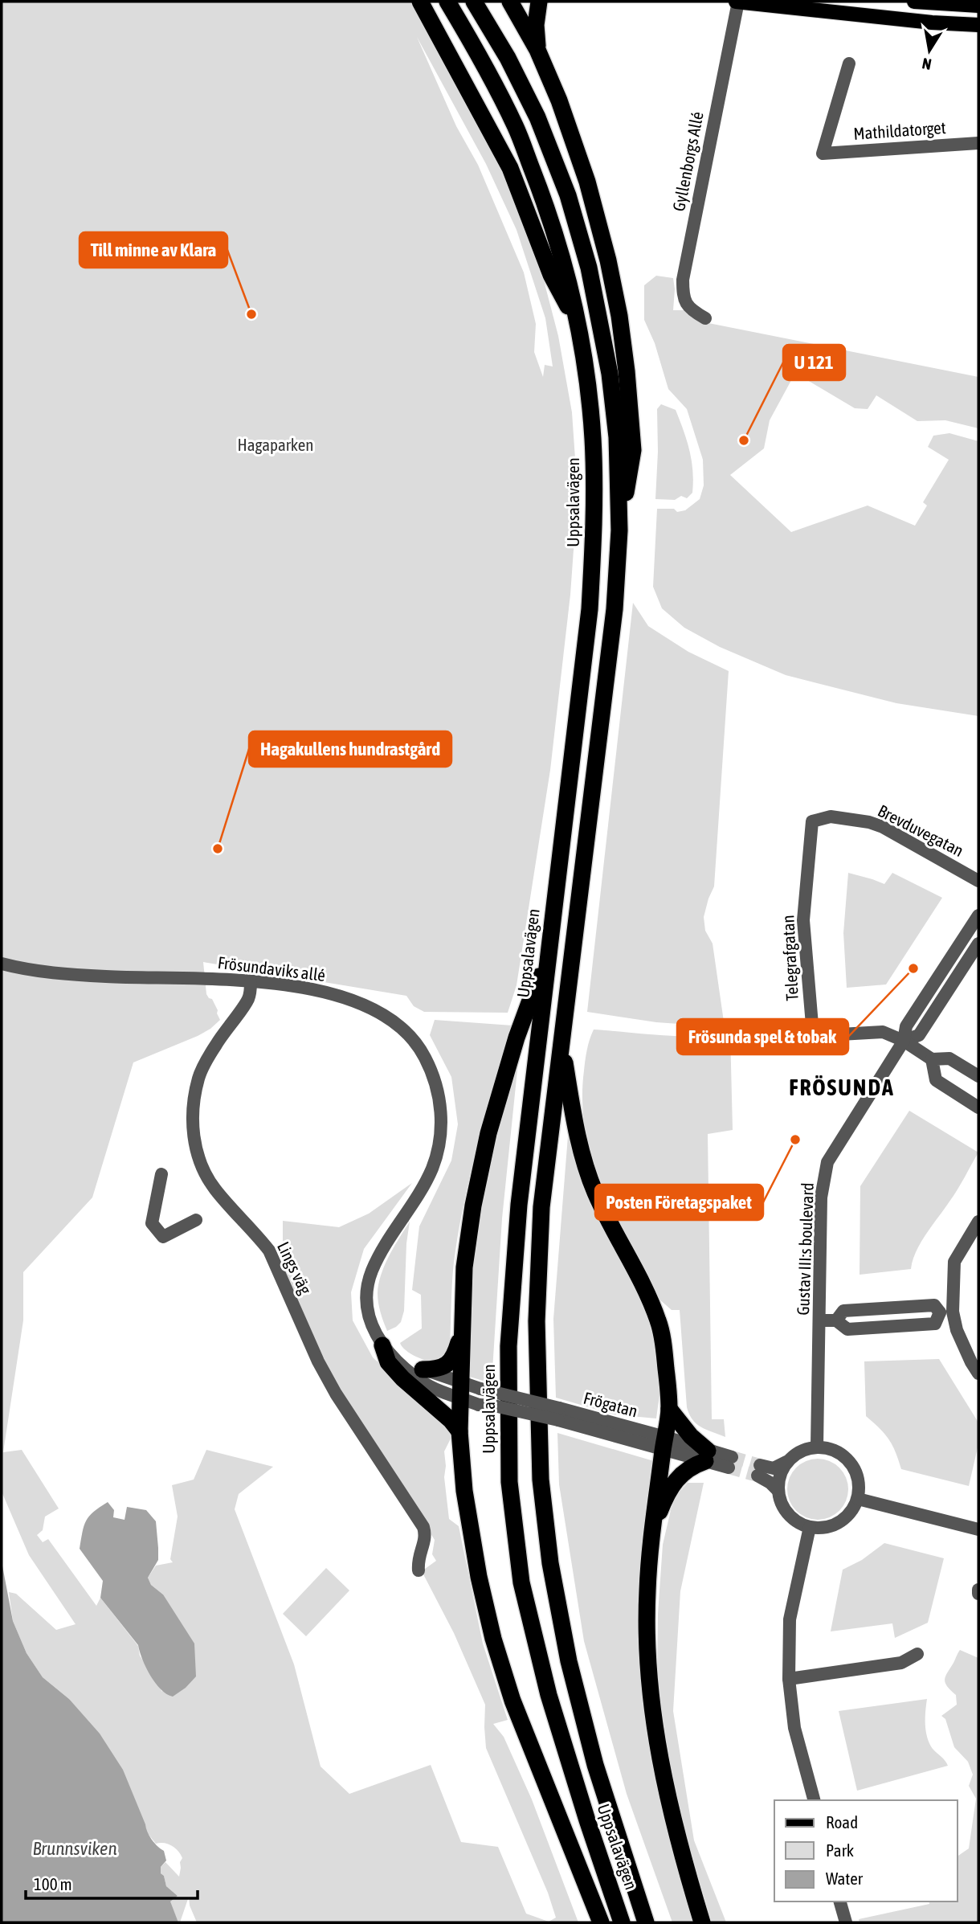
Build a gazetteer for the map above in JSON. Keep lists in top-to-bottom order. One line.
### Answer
{"streets":{"highway":["Uppsalavägen"],"street":["Mathildatorget","Gyllenborgs Allé","Brevduvegatan","Telegrafgatan","Frösundaviks allé","Gustav III:s boulevard","Lings väg","Frögatan"]},"crossings":[["Brevduvegatan","Telegrafgatan"],["Telegrafgatan","Gustav III:s boulevard"],["Frösundaviks allé","Lings väg"],["Frösundaviks allé","Frögatan"]],"districts":["FRÖSUNDA"],"water":["Brunnsviken"],"parks":["Hagaparken"],"places":["Till minne av Klara","U 121","Hagakullens hundrastgård","Frösunda spel & tobak","Posten Företagspaket"],"legend":["Road","Park","Water"],"scale_bar":"100 m","north":"bottom"}
